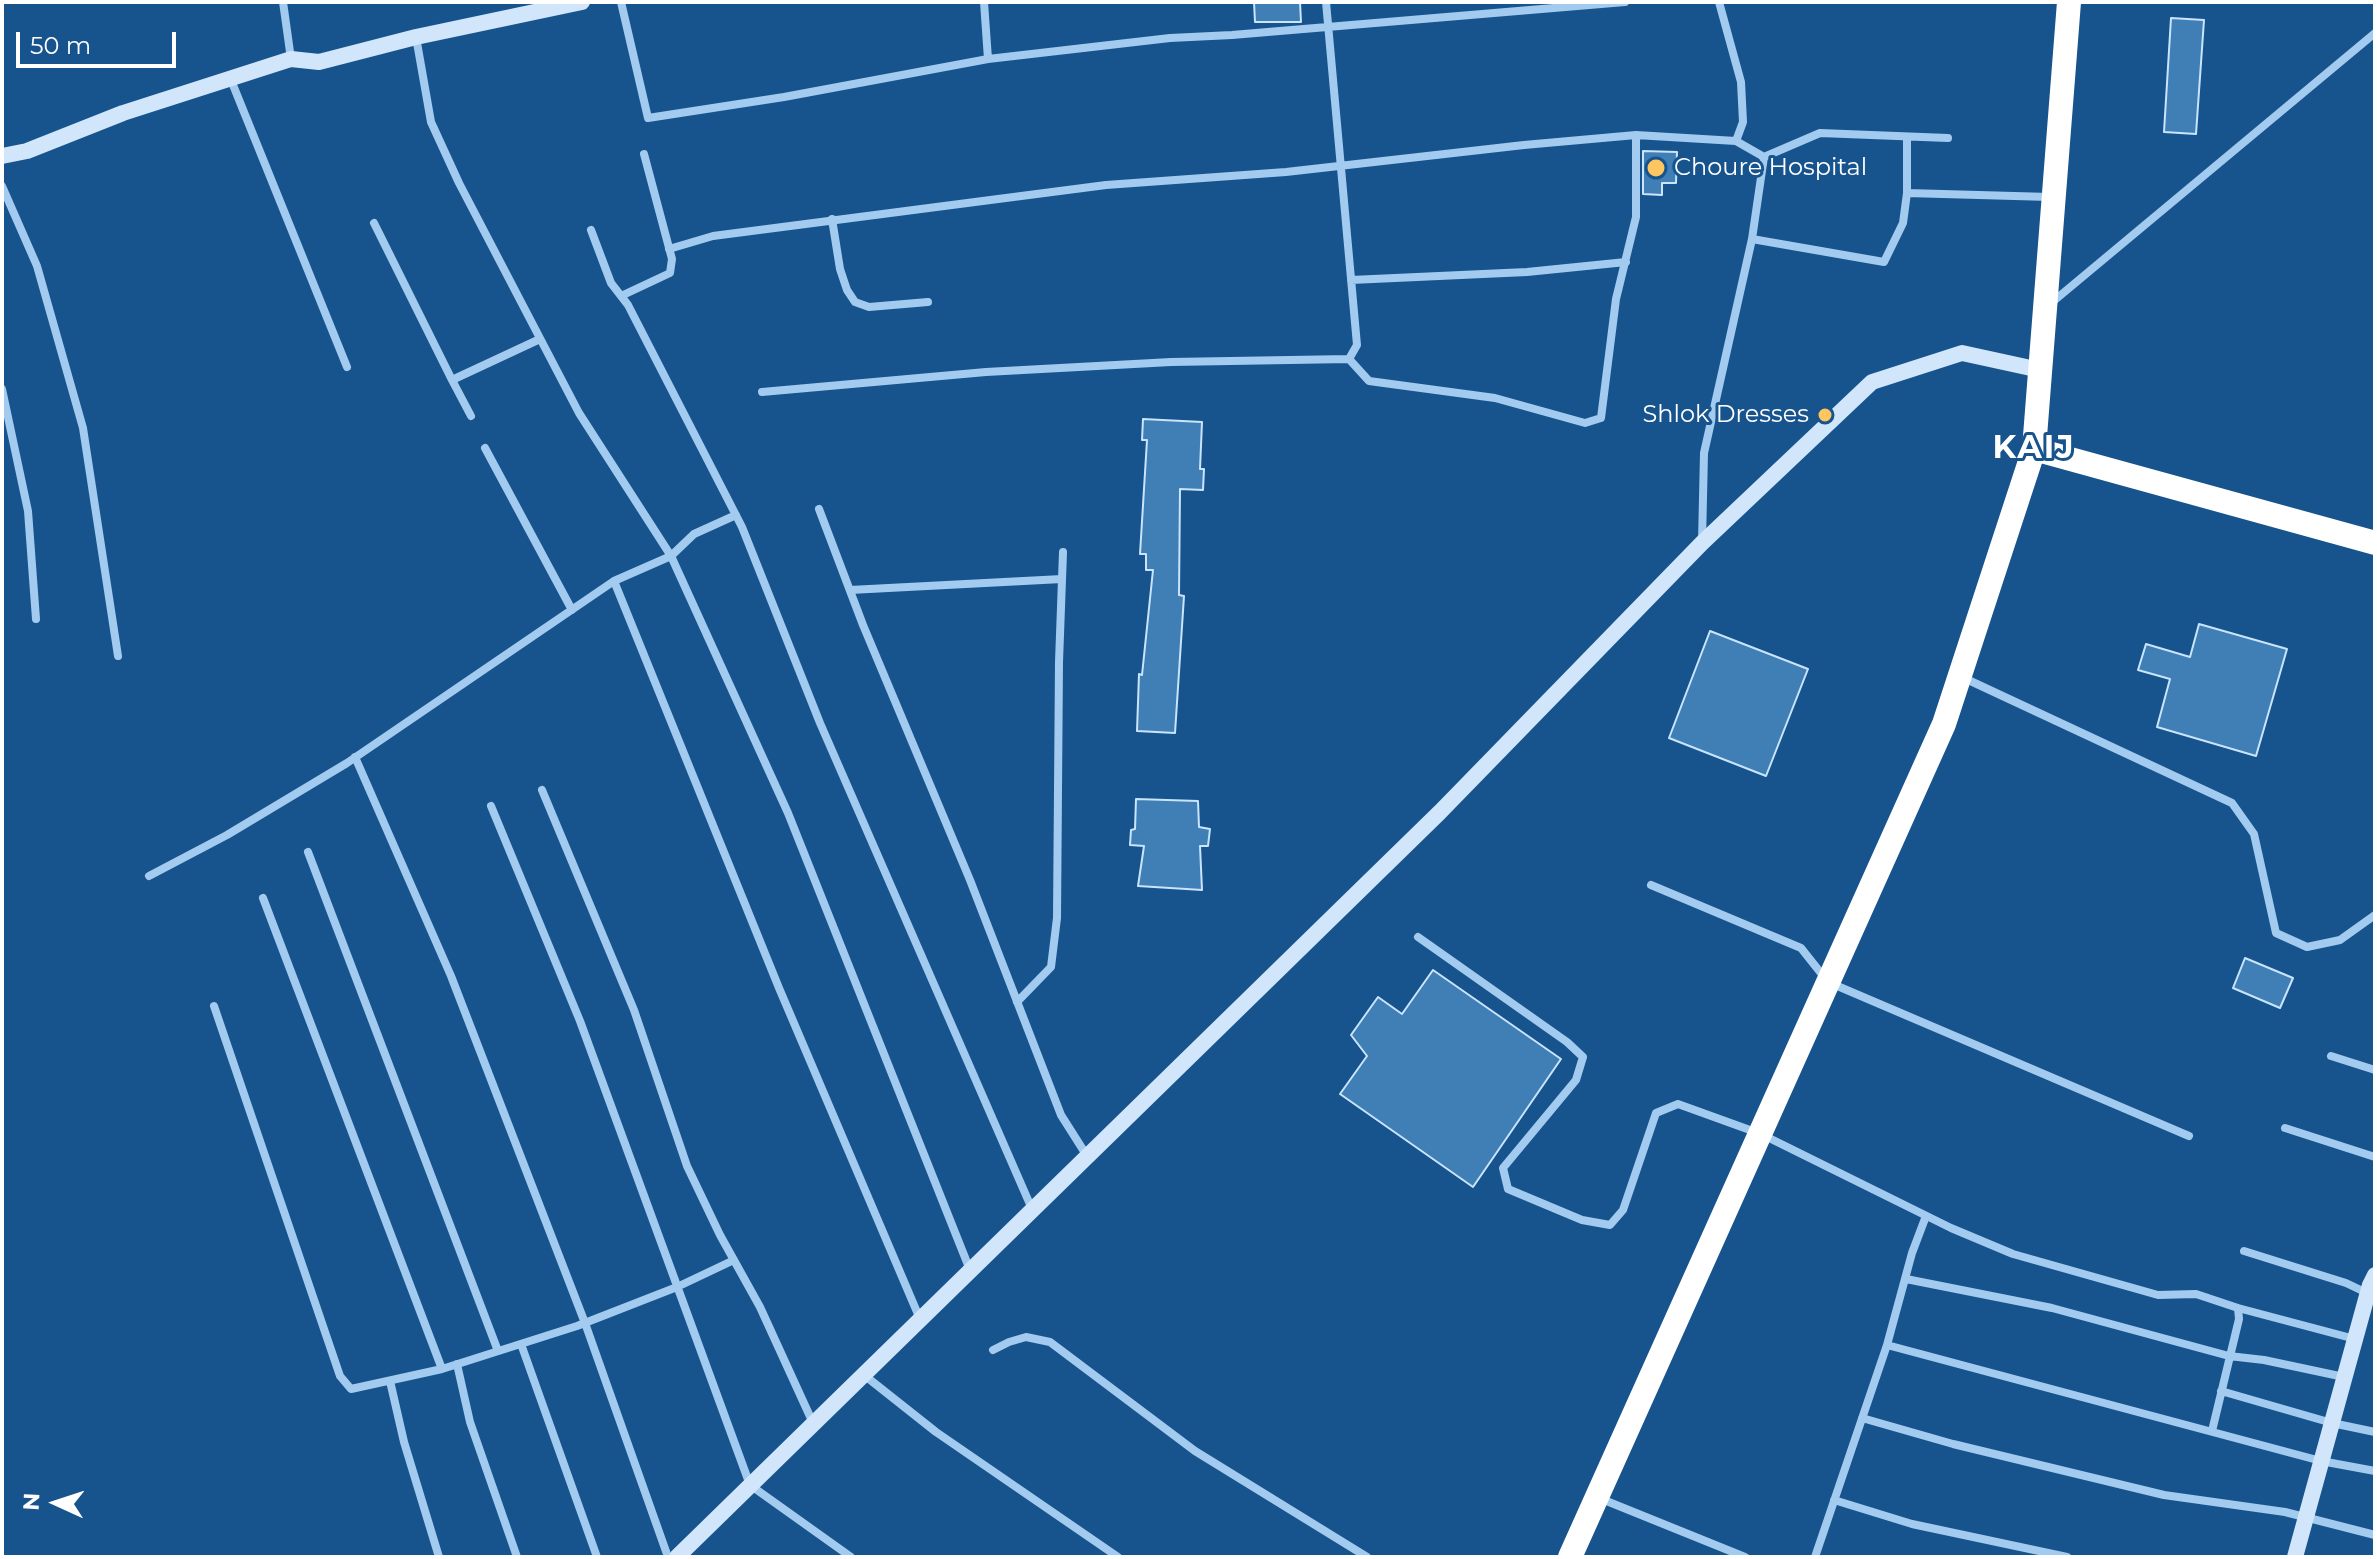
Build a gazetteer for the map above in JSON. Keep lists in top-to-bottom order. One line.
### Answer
{"districts":["KAIJ"],"places":["Choure Hospital","Shlok Dresses"],"scale_bar":"50 m","north":"left"}
